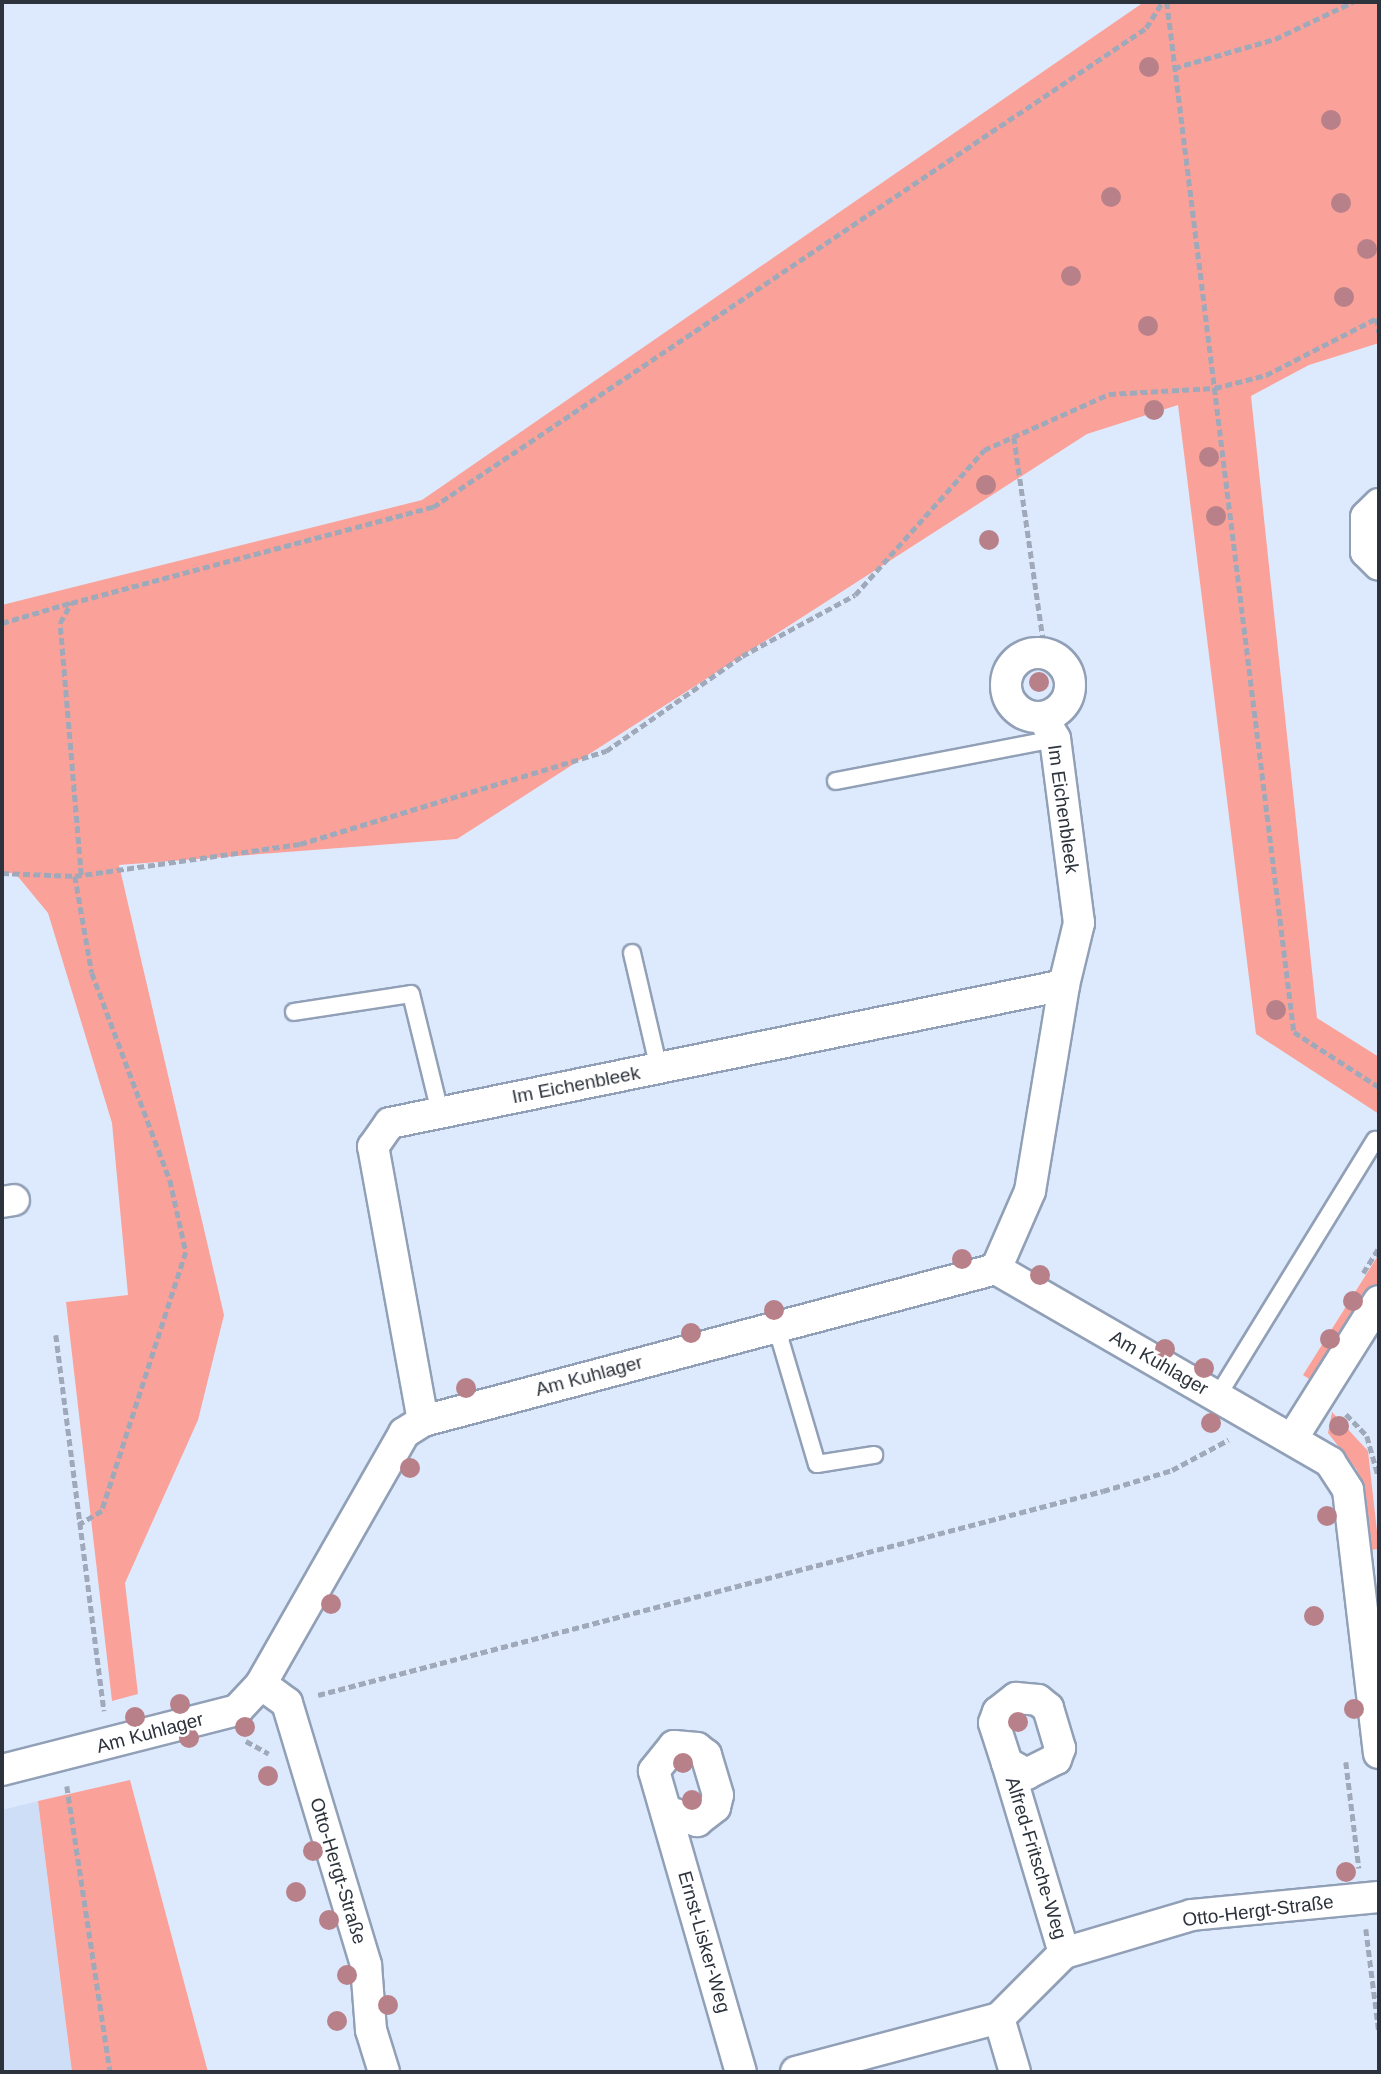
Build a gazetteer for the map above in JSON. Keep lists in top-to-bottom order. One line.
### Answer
{"streets":{"street":["Im Eichenbleek","Am Kuhlager","Alfred-Fritsche-Weg","Otto-Hergt-Straße","Ernst-Lisker-Weg"]},"crossings":[["Im Eichenbleek","Am Kuhlager"],["Alfred-Fritsche-Weg","Otto-Hergt-Straße"]]}
